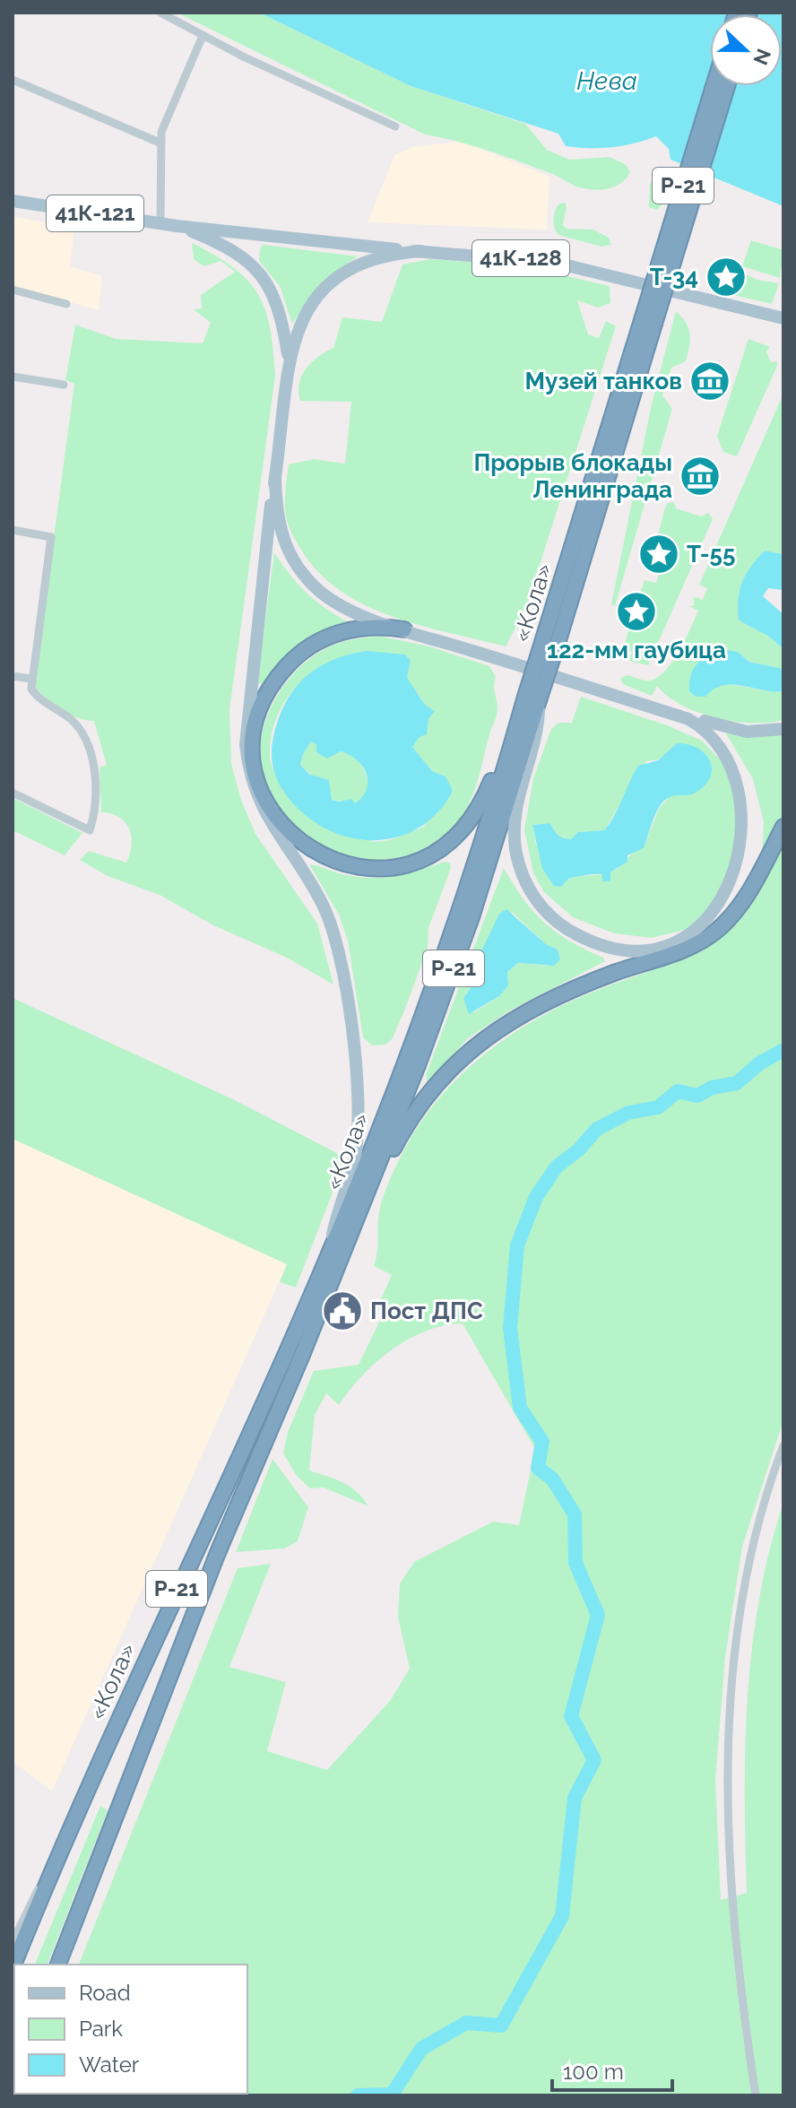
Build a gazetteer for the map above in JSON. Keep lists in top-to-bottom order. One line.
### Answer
{"streets":{"highway":["Р-21","«Кола»"],"main road":["41К-121","41К-128"]},"crossings":[["Р-21","«Кола»"]],"water":["Нева"],"places":{"place":["Т-34","Т-55","122-мм гаубица"],"museum":["Музей танков","Прорыв блокады Ленинграда"],"public building":["Пост ДПС"]},"legend":["Road","Park","Water"],"scale_bar":"100 m","north":"right"}
